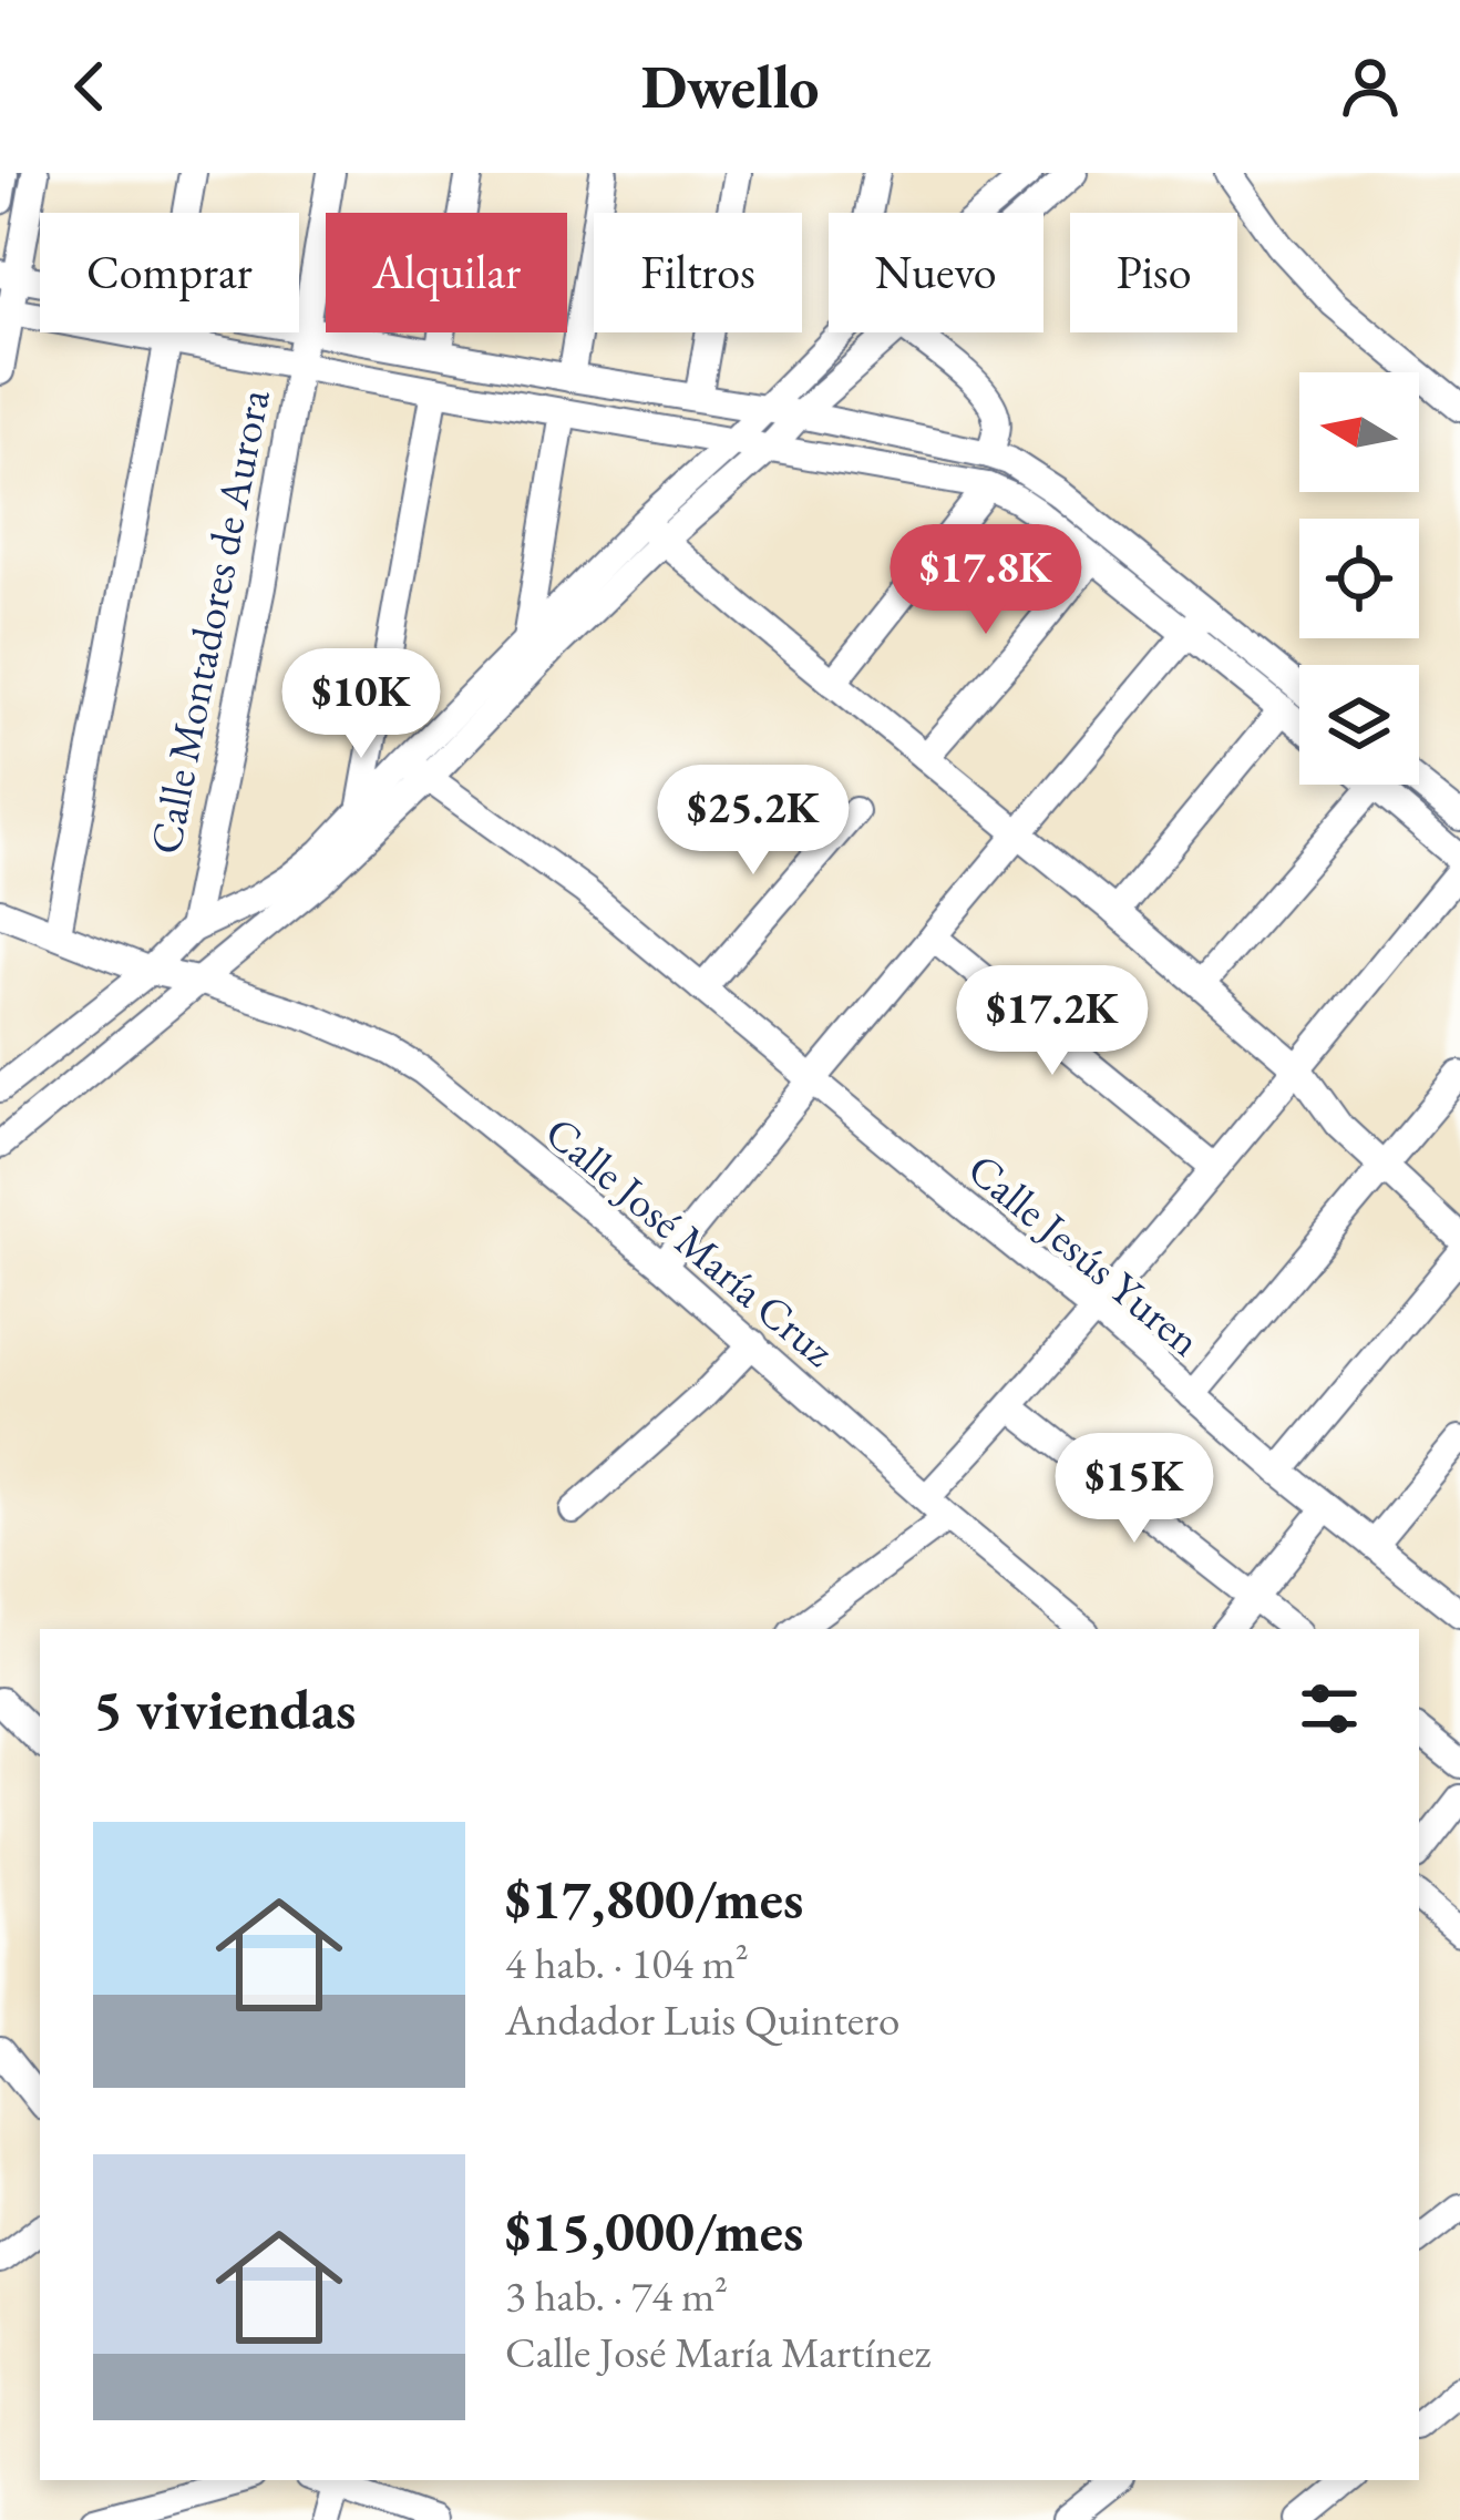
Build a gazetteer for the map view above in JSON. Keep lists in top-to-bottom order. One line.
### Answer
{"streets":{"street":["Calle Montadores de Aurora","Calle José María Cruz","Calle Jesús Yuren"]},"north":"left","page":{"header":"Dwello","chip":["Comprar","Alquilar","Filtros","Nuevo","Piso"],"price":["$17.8K","$10K","$25.2K","$17.2K","$15K"],"heading":"5 viviendas","list":[{"name":"$17,800/mes","note":"4 hab. · 104 m² · Andador Luis Quintero"},{"name":"$15,000/mes","note":"3 hab. · 74 m² · Calle José María Martínez"}]}}
